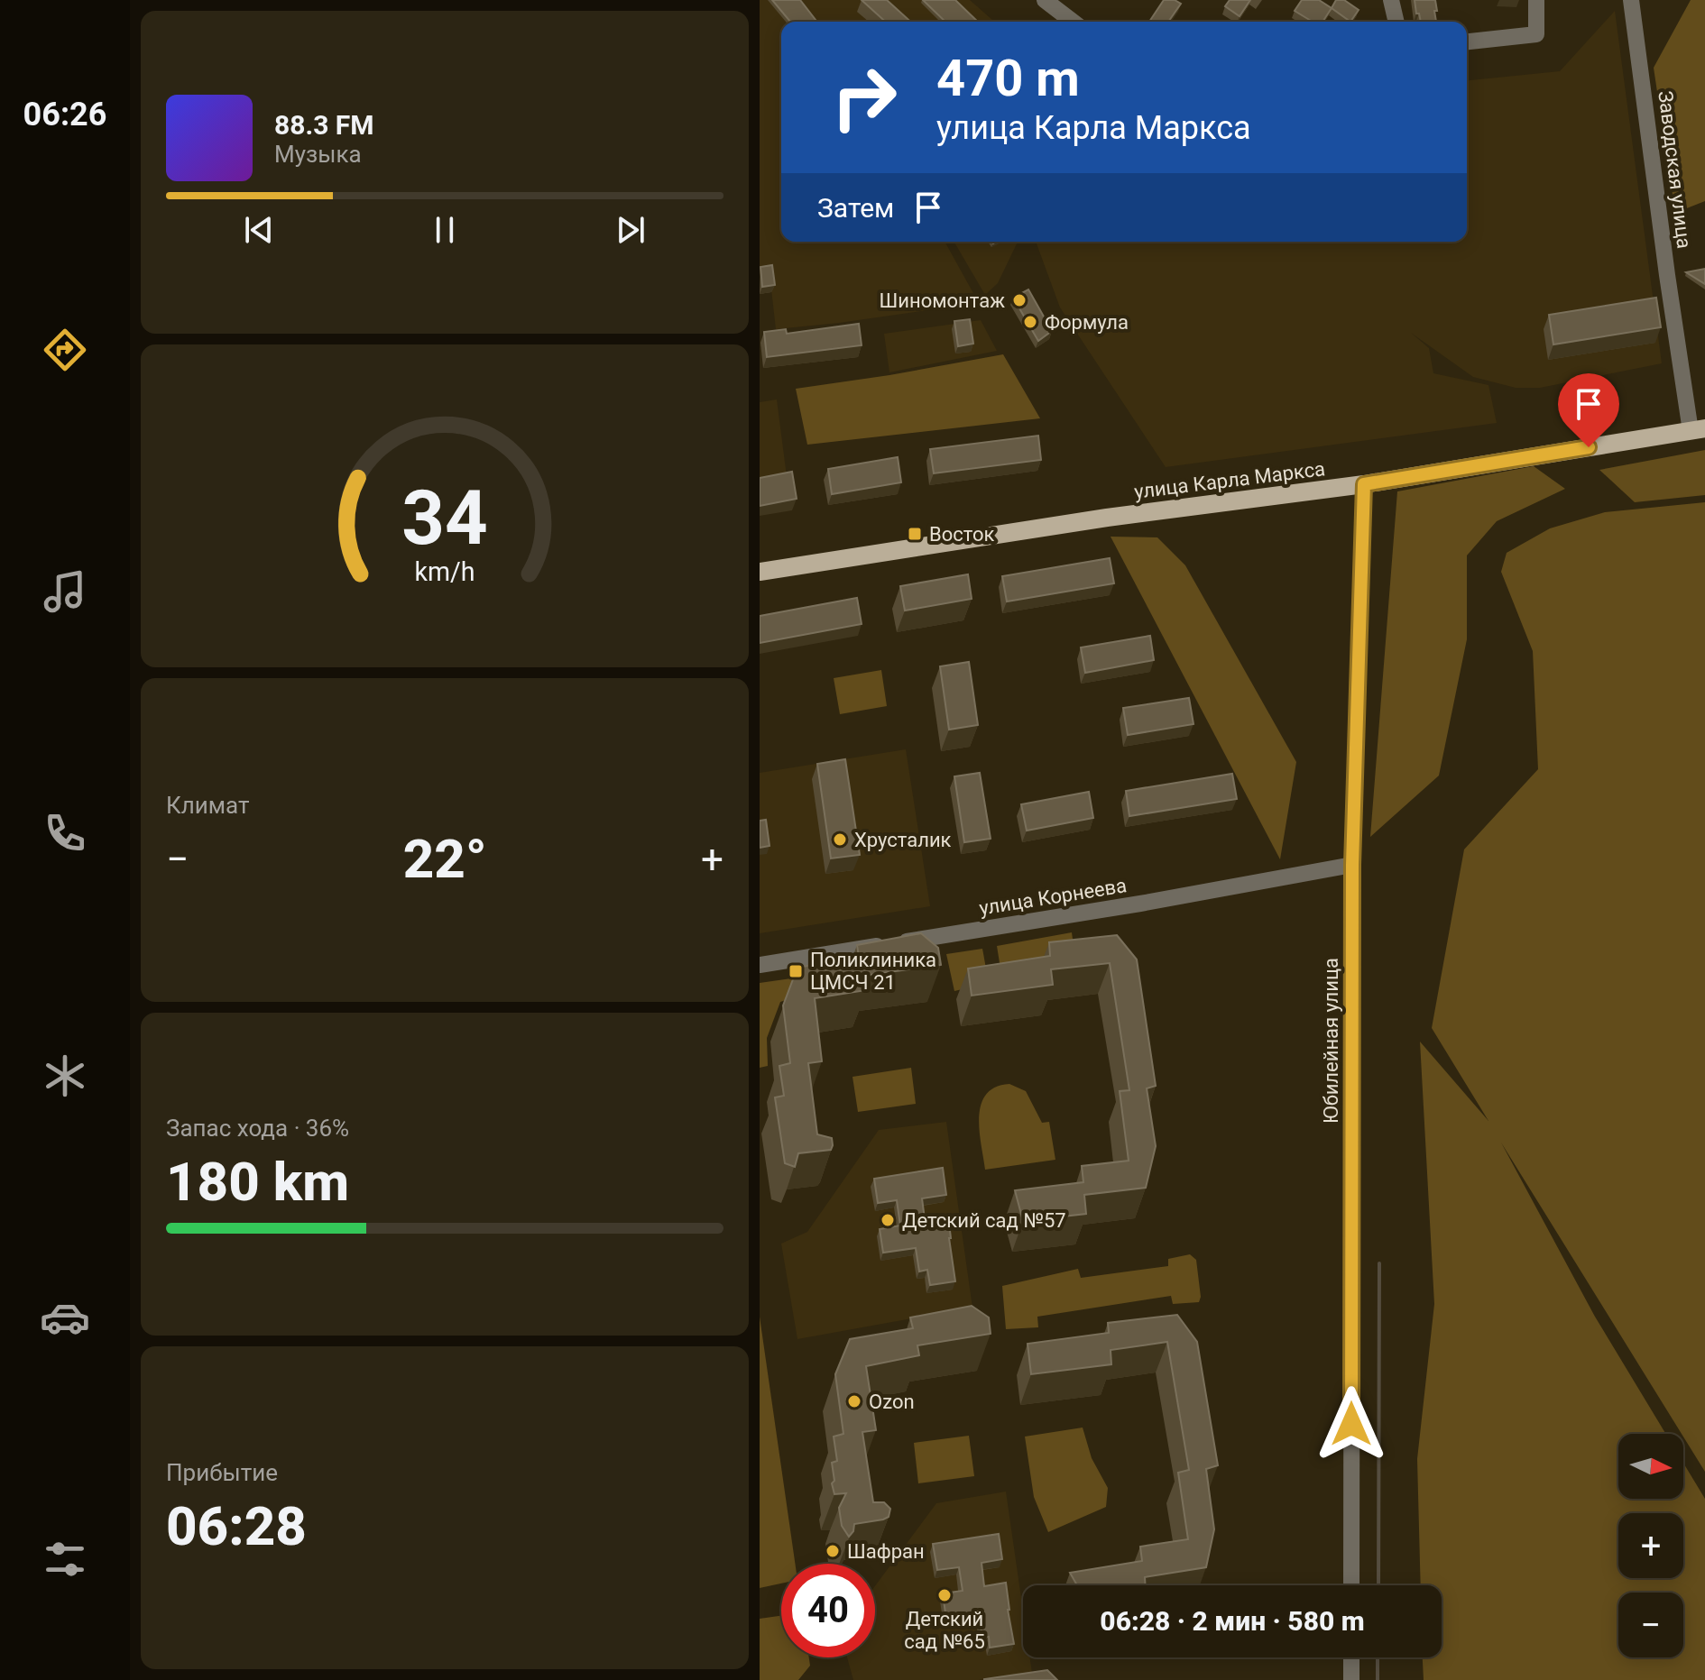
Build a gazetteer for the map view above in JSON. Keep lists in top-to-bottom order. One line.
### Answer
{"streets":{"main road":["улица Карла Маркса"],"street":["Заводская улица","улица Корнеева","Юбилейная улица"]},"crossings":[["Заводская улица","улица Карла Маркса"],["улица Карла Маркса","Юбилейная улица"],["улица Корнеева","Юбилейная улица"]],"places":{"other":["Шиномонтаж","Формула","Хрусталик","Детский сад №57","Ozon","Шафран","Детский сад №65"],"transit":["Восток","Поликлиника ЦМСЧ 21"]},"north":"right","page":{"tabs":"06:26","turn":["470 m","улица Карла Маркса"],"song":["88.3 FM","Музыка"],"then":"Затем","tile":["Климат",["Запас хода · 36%","180 km"],["Прибытие","06:28"]],"heat":["−","22°","+"],"map_buttons":["+","−"],"limit":"40","trip":"06:28 · 2 мин · 580 m","gauge":["34","km/h"]}}
